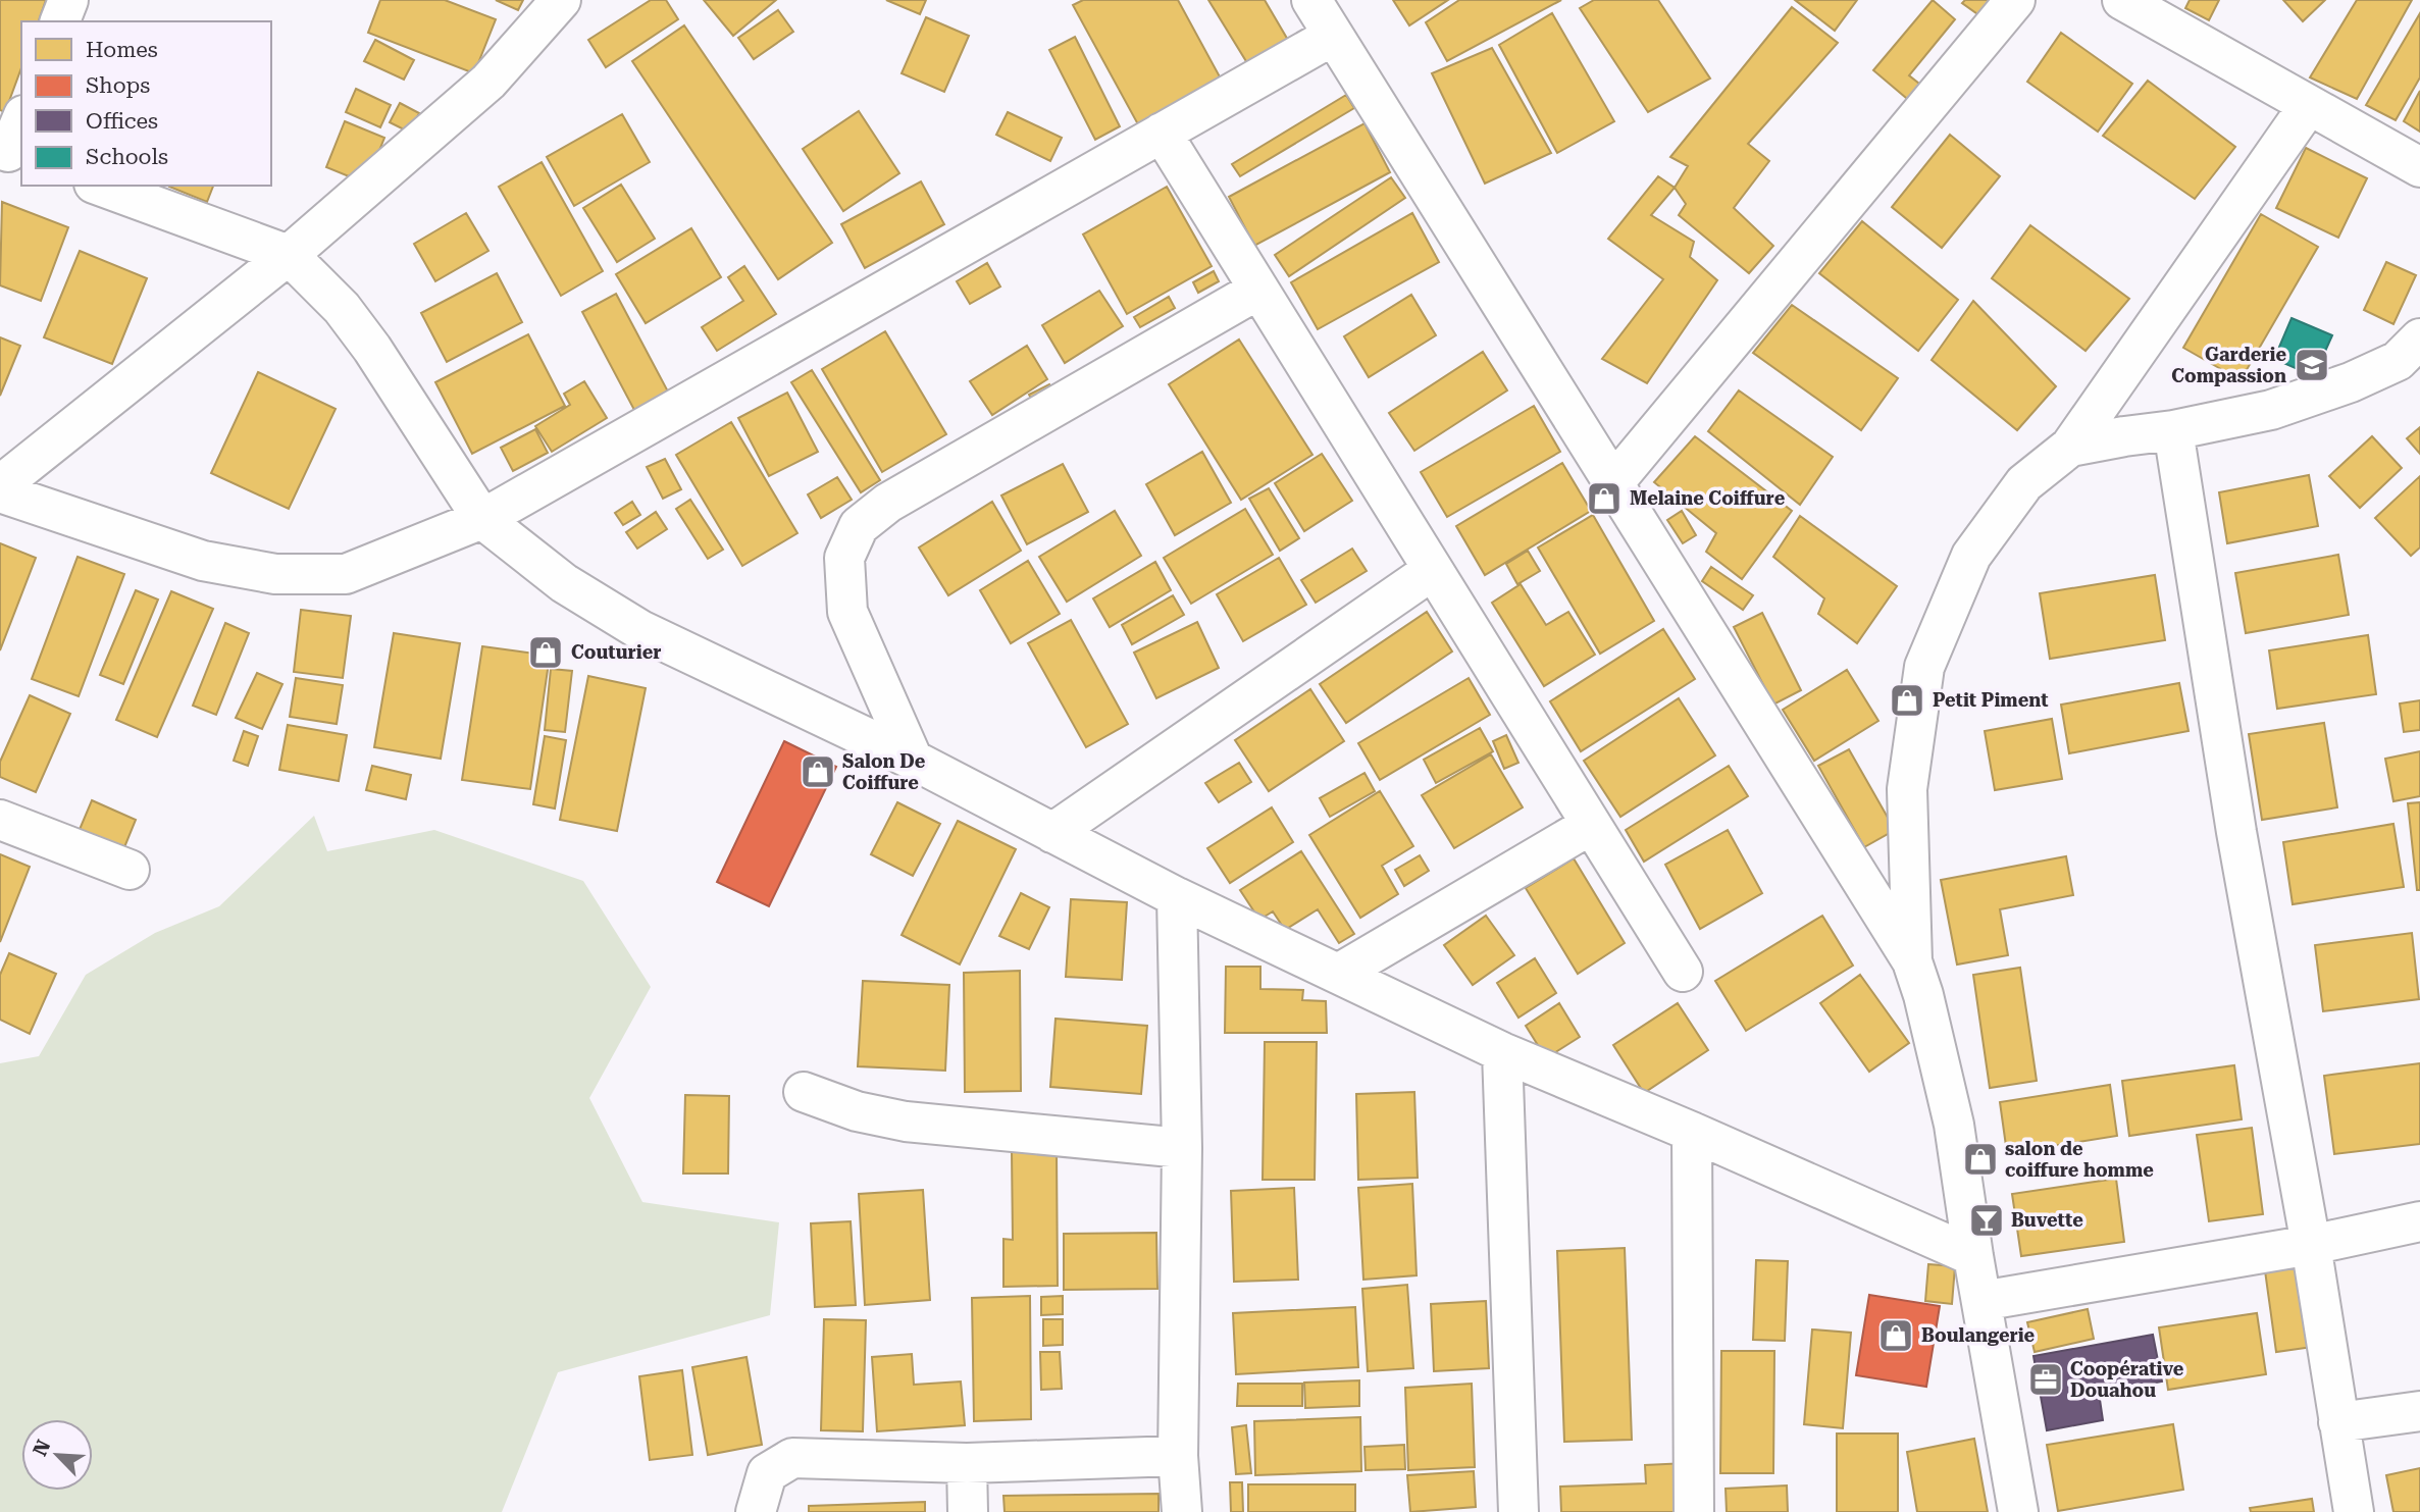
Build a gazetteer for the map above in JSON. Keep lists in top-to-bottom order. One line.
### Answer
{"places":{"school or university":["Garderie Compassion"],"shop":["Melaine Coiffure","Couturier","Petit Piment","Salon De Coiffure","salon de coiffure homme","Boulangerie"],"bar":["Buvette"],"office":["Coopérative Douahou"]},"legend":["Homes","Shops","Offices","Schools"],"north":"top left"}
